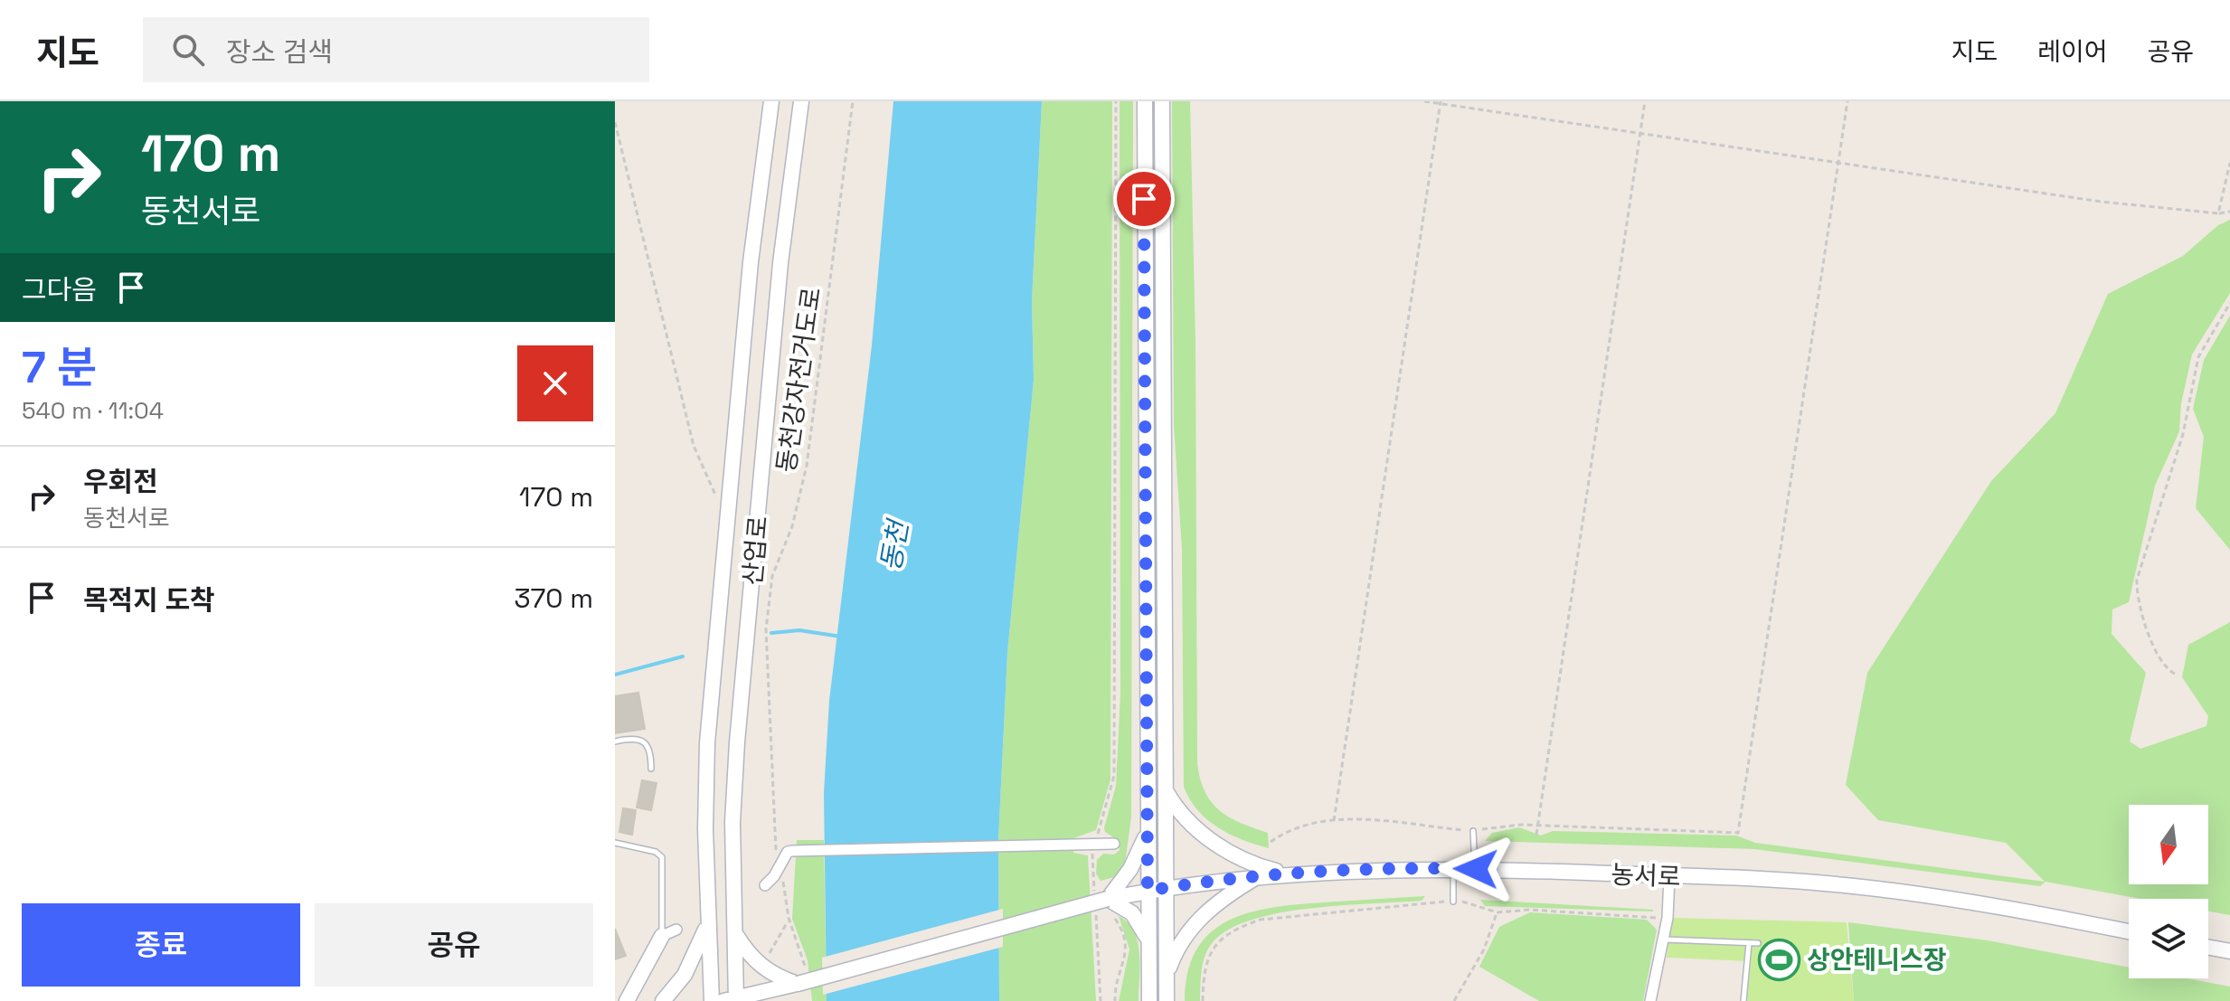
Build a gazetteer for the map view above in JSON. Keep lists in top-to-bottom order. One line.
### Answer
{"streets":{"main road":["산업로","농서로"],"path":["동천강자전거도로"]},"crossings":[["동천강자전거도로","농서로"],["산업로","농서로"]],"water":["동천"],"places":{"sports":["상안테니스장"]},"north":"bottom","page":{"header":"지도","search":"장소 검색","nav":["지도","레이어","공유"],"turn":["170 m","동천서로"],"then":"그다음","heading":["7 분","540 m · 11:04"],"list":[{"name":"우회전","note":"동천서로","value":"170 m"},{"name":"목적지 도착","value":"370 m"}],"buttons":["종료","공유"]}}
